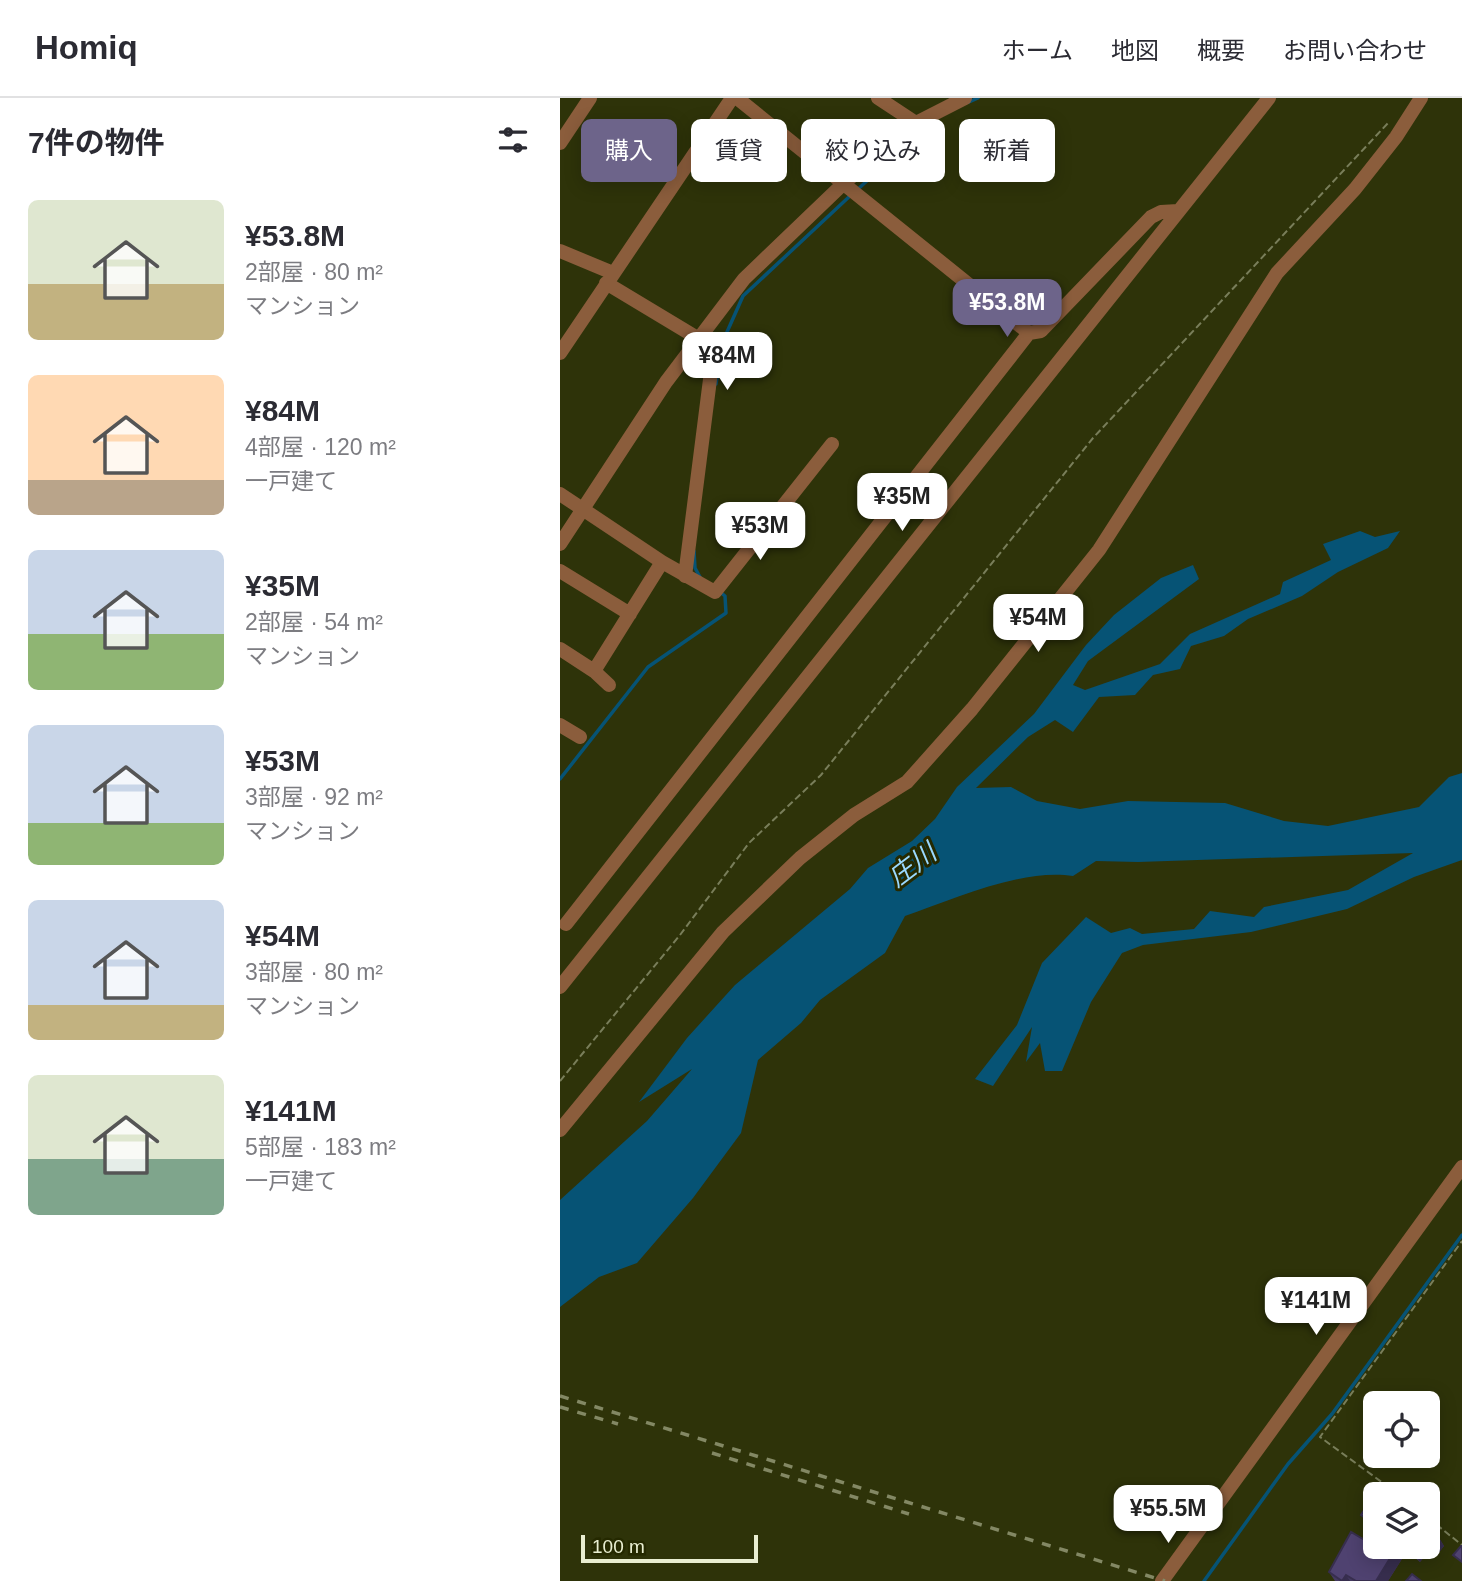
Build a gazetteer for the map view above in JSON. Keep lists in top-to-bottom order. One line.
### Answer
{"water":["庄川"],"scale_bar":"100 m","page":{"header":"Homiq","nav":["ホーム","地図","概要","お問い合わせ"],"heading":"7件の物件","chip":["購入","賃貸","絞り込み","新着"],"list":[{"name":"¥53.8M","note":"2部屋 · 80 m² · マンション"},{"name":"¥84M","note":"4部屋 · 120 m² · 一戸建て"},{"name":"¥35M","note":"2部屋 · 54 m² · マンション"},{"name":"¥53M","note":"3部屋 · 92 m² · マンション"},{"name":"¥54M","note":"3部屋 · 80 m² · マンション"},{"name":"¥141M","note":"5部屋 · 183 m² · 一戸建て"}],"price":["¥53.8M","¥84M","¥35M","¥53M","¥54M","¥141M","¥55.5M"],"scale":"100 m"}}
